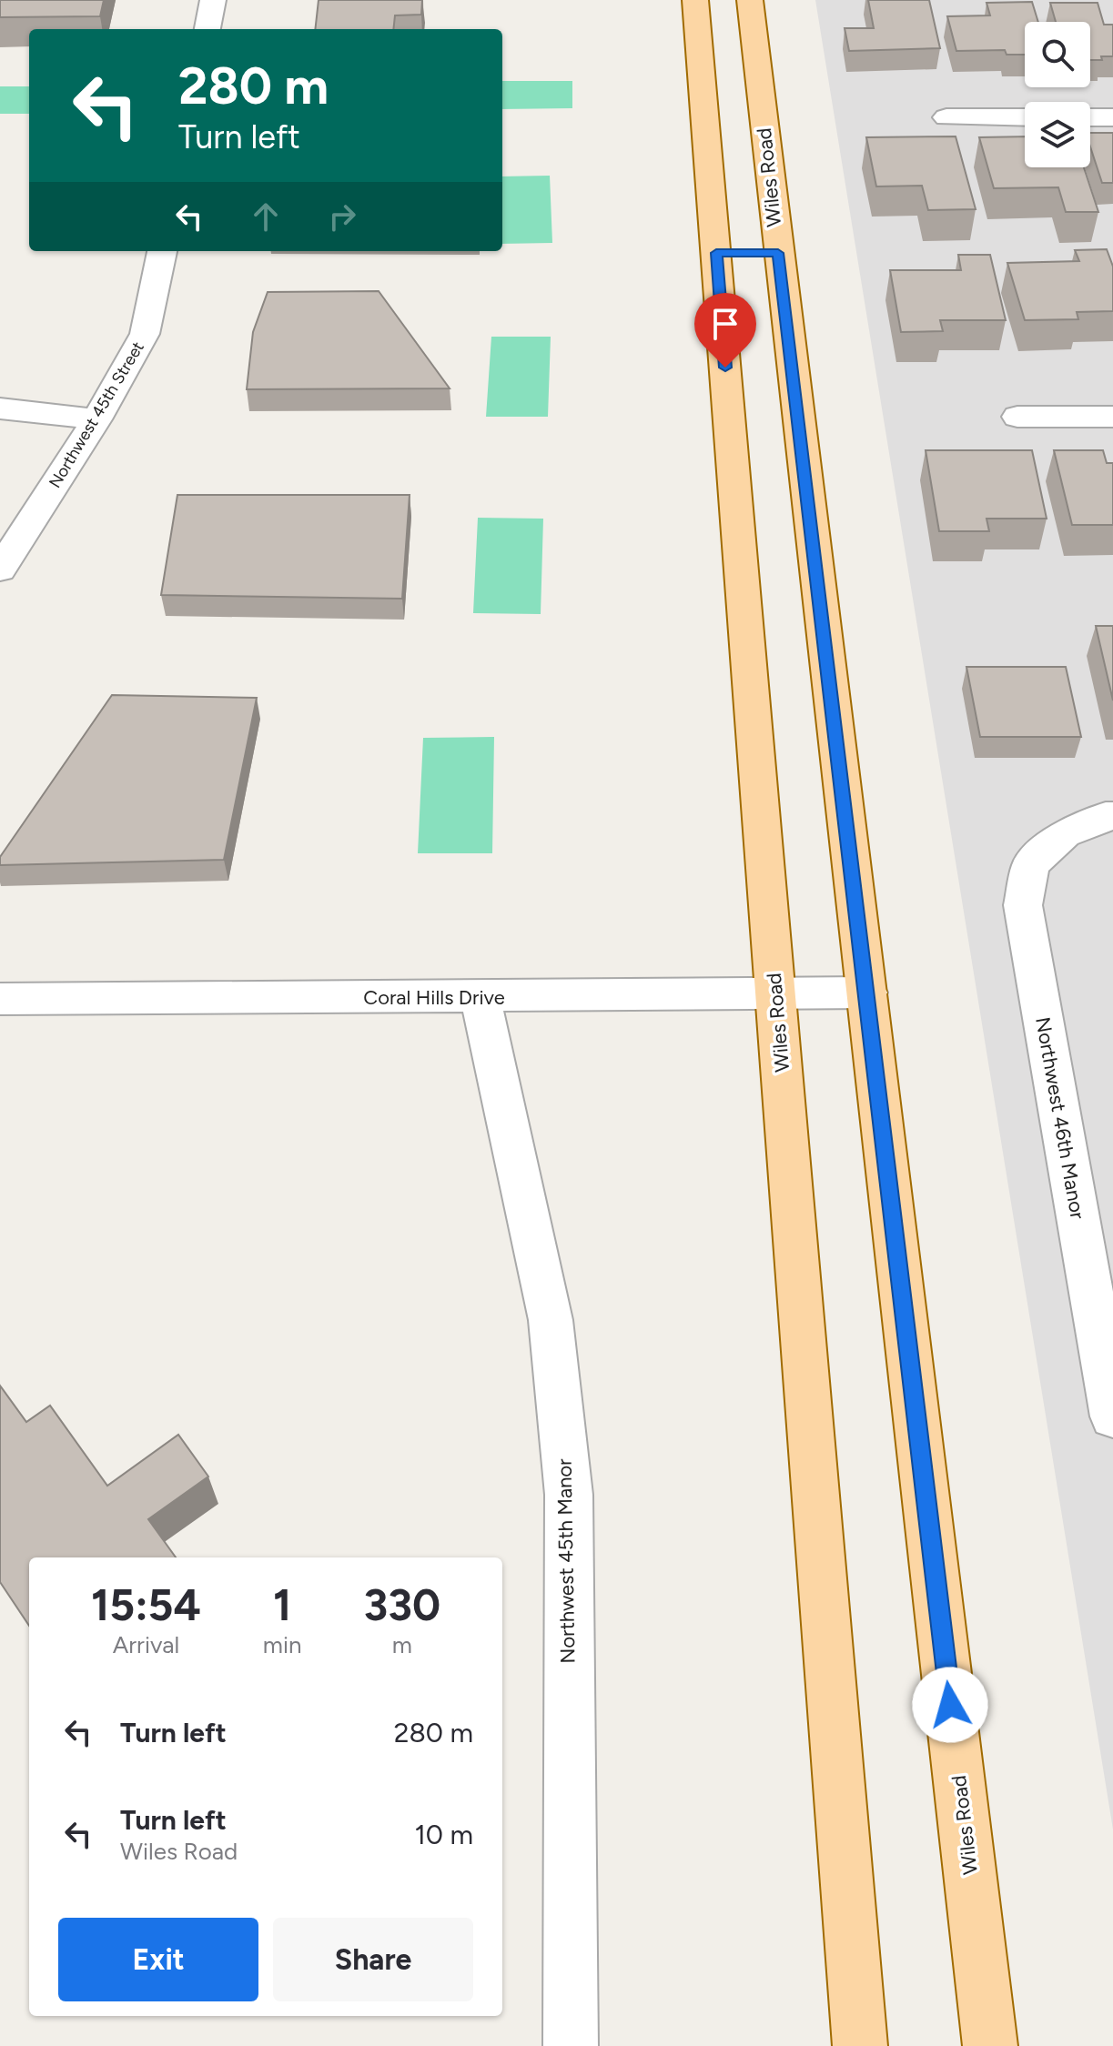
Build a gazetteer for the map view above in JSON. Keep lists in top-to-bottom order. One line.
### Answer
{"streets":{"main road":["Wiles Road"],"street":["Northwest 45th Street","Coral Hills Drive","Northwest 46th Manor","Northwest 45th Manor"]},"crossings":[["Wiles Road","Coral Hills Drive"],["Coral Hills Drive","Northwest 45th Manor"]],"page":{"turn":["280 m","Turn left"],"eta":["15:54","Arrival","1","min","330","m"],"list":[{"name":"Turn left","value":"280 m"},{"name":"Turn left","note":"Wiles Road","value":"10 m"}],"buttons":["Exit","Share"]}}
